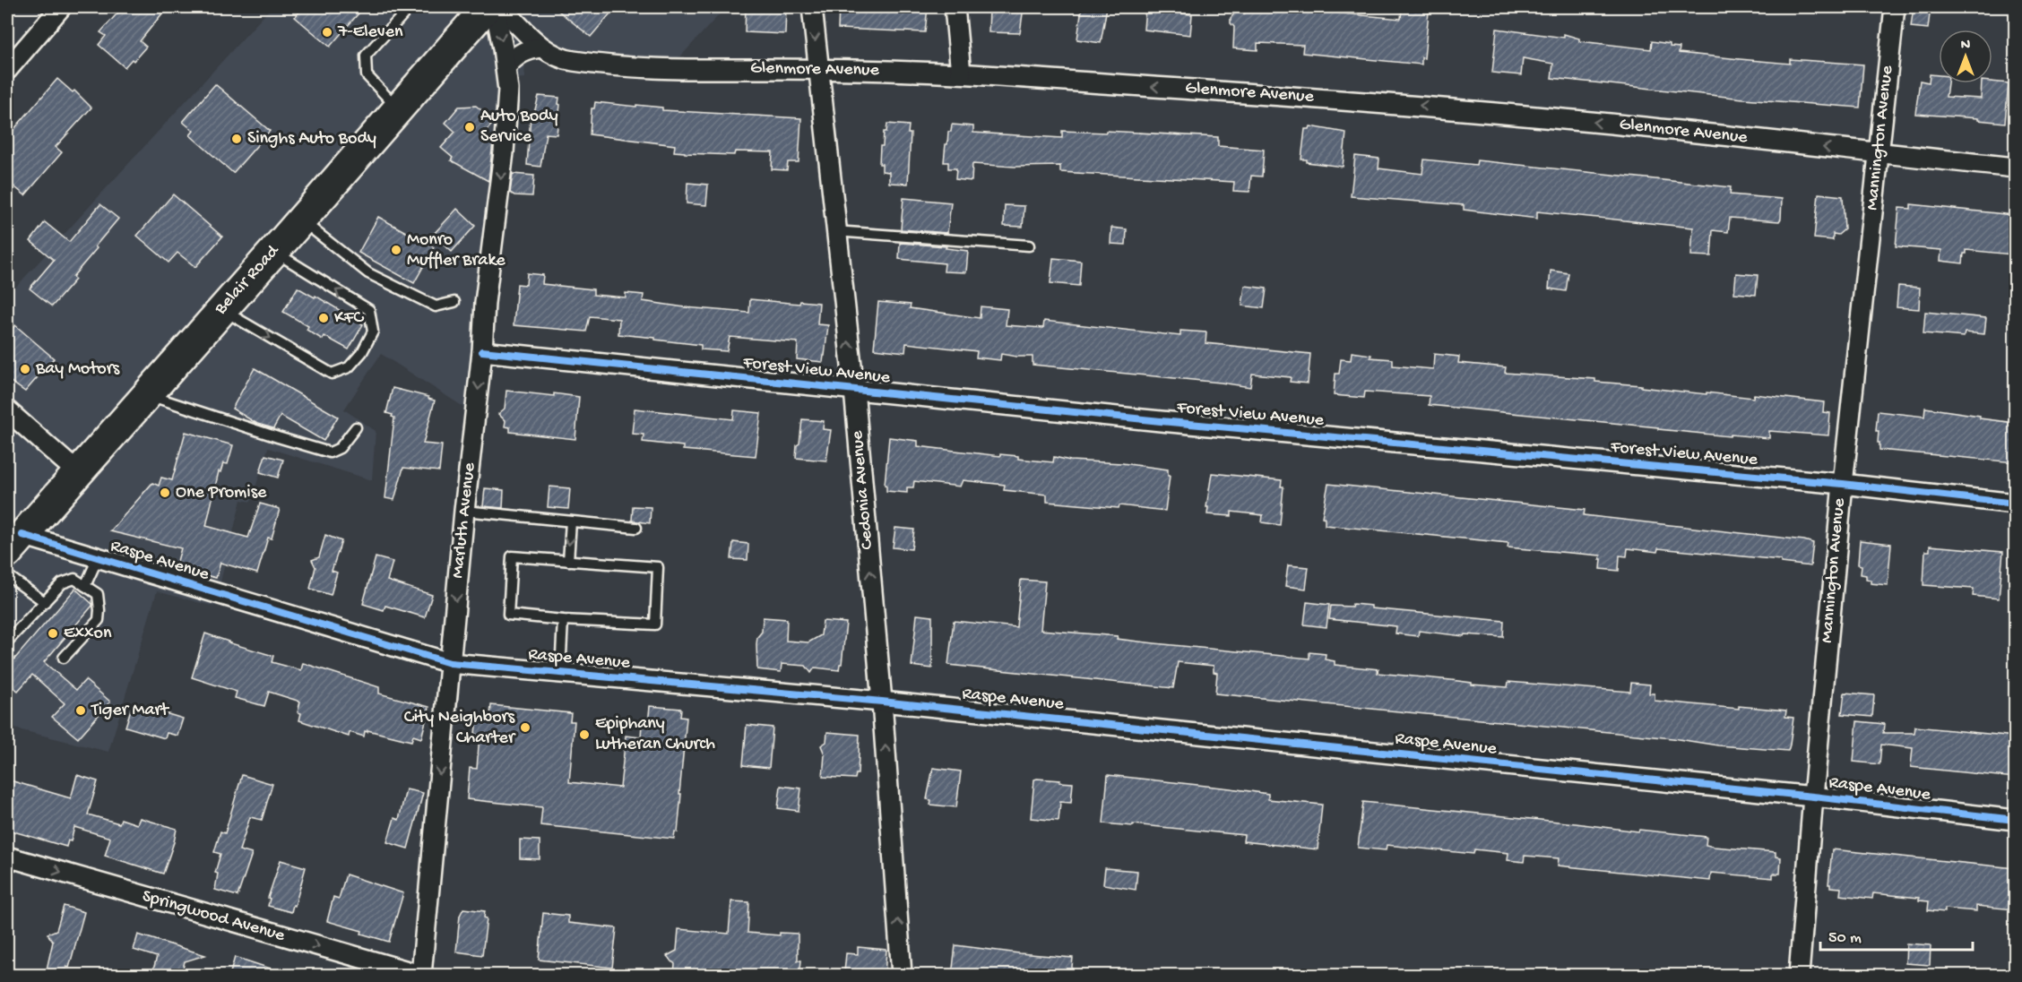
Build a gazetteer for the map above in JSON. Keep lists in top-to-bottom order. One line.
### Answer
{"streets":{"main road":["Belair Road"],"street":["Glenmore Avenue","Mannington Avenue","Forest View Avenue","Cedonia Avenue","Marluth Avenue","Raspe Avenue","Springwood Avenue"]},"crossings":[["Glenmore Avenue","Mannington Avenue"],["Glenmore Avenue","Cedonia Avenue"],["Mannington Avenue","Forest View Avenue"],["Mannington Avenue","Raspe Avenue"],["Belair Road","Raspe Avenue"],["Forest View Avenue","Cedonia Avenue"],["Forest View Avenue","Marluth Avenue"],["Cedonia Avenue","Raspe Avenue"],["Marluth Avenue","Raspe Avenue"],["Marluth Avenue","Springwood Avenue"]],"one_way":["Glenmore Avenue","Cedonia Avenue","Marluth Avenue","Springwood Avenue"],"places":["7-Eleven","Auto Body Service","Singhs Auto Body","Monro Muffler Brake","KFC","Bay Motors","One Promise","Exxon","Tiger Mart","City Neighbors Charter","Epiphany Lutheran Church"],"scale_bar":"50 m","north":"top"}
